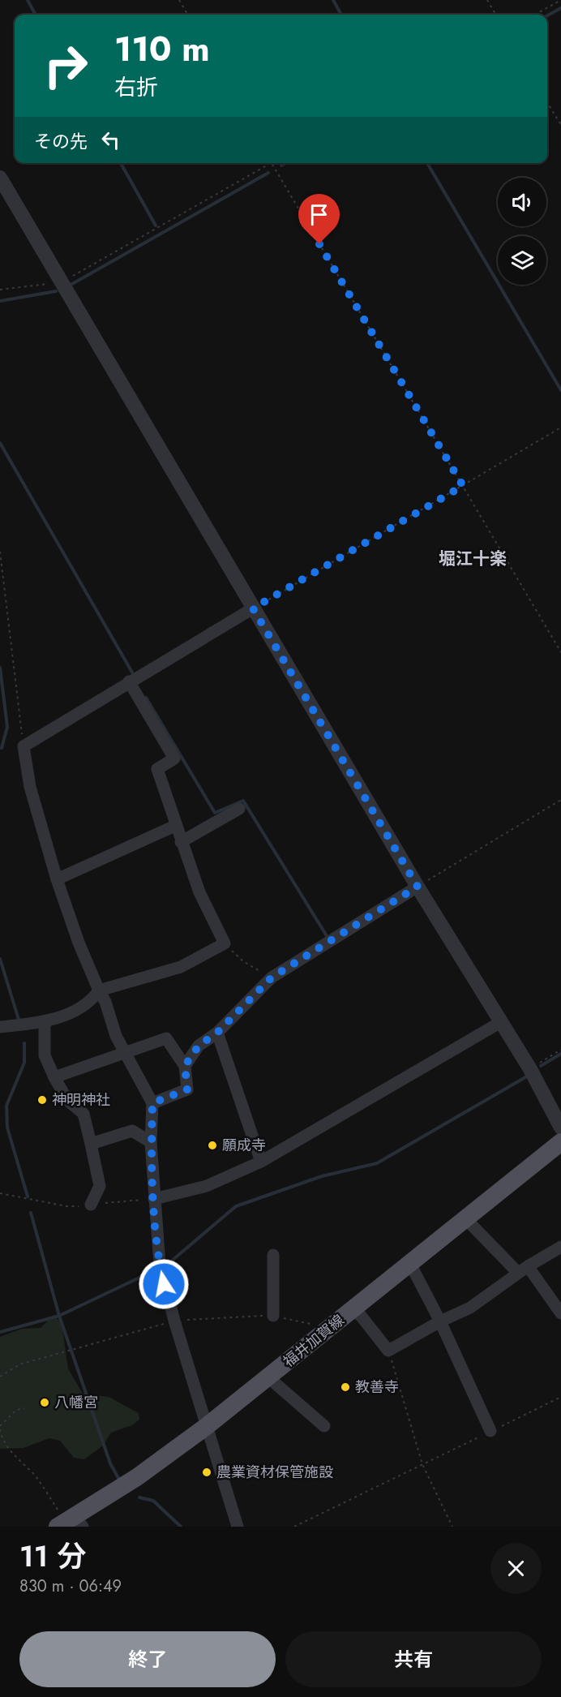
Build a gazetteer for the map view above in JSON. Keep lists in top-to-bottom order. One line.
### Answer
{"streets":{"main road":["福井加賀線"]},"districts":["堀江十楽"],"places":["神明神社","願成寺","教善寺","八幡宮","農業資材保管施設"],"page":{"turn":["110 m","右折"],"then":"その先","heading":["11 分","830 m · 06:49"],"buttons":["終了","共有"]}}
